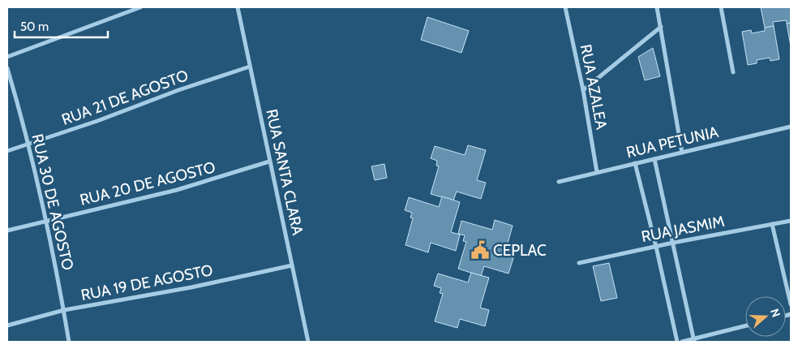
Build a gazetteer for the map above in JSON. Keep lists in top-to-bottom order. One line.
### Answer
{"streets":{"street":["RUA AZALEA","RUA 21 DE AGOSTO","RUA PETUNIA","RUA SANTA CLARA","RUA 20 DE AGOSTO","RUA 30 DE AGOSTO","RUA JASMIM","RUA 19 DE AGOSTO"]},"crossings":[["RUA AZALEA","RUA PETUNIA"],["RUA 21 DE AGOSTO","RUA SANTA CLARA"],["RUA 21 DE AGOSTO","RUA 30 DE AGOSTO"],["RUA SANTA CLARA","RUA 20 DE AGOSTO"],["RUA SANTA CLARA","RUA 19 DE AGOSTO"],["RUA 20 DE AGOSTO","RUA 30 DE AGOSTO"],["RUA 30 DE AGOSTO","RUA 19 DE AGOSTO"]],"places":{"public building":["CEPLAC"]},"scale_bar":"50 m","north":"right"}
